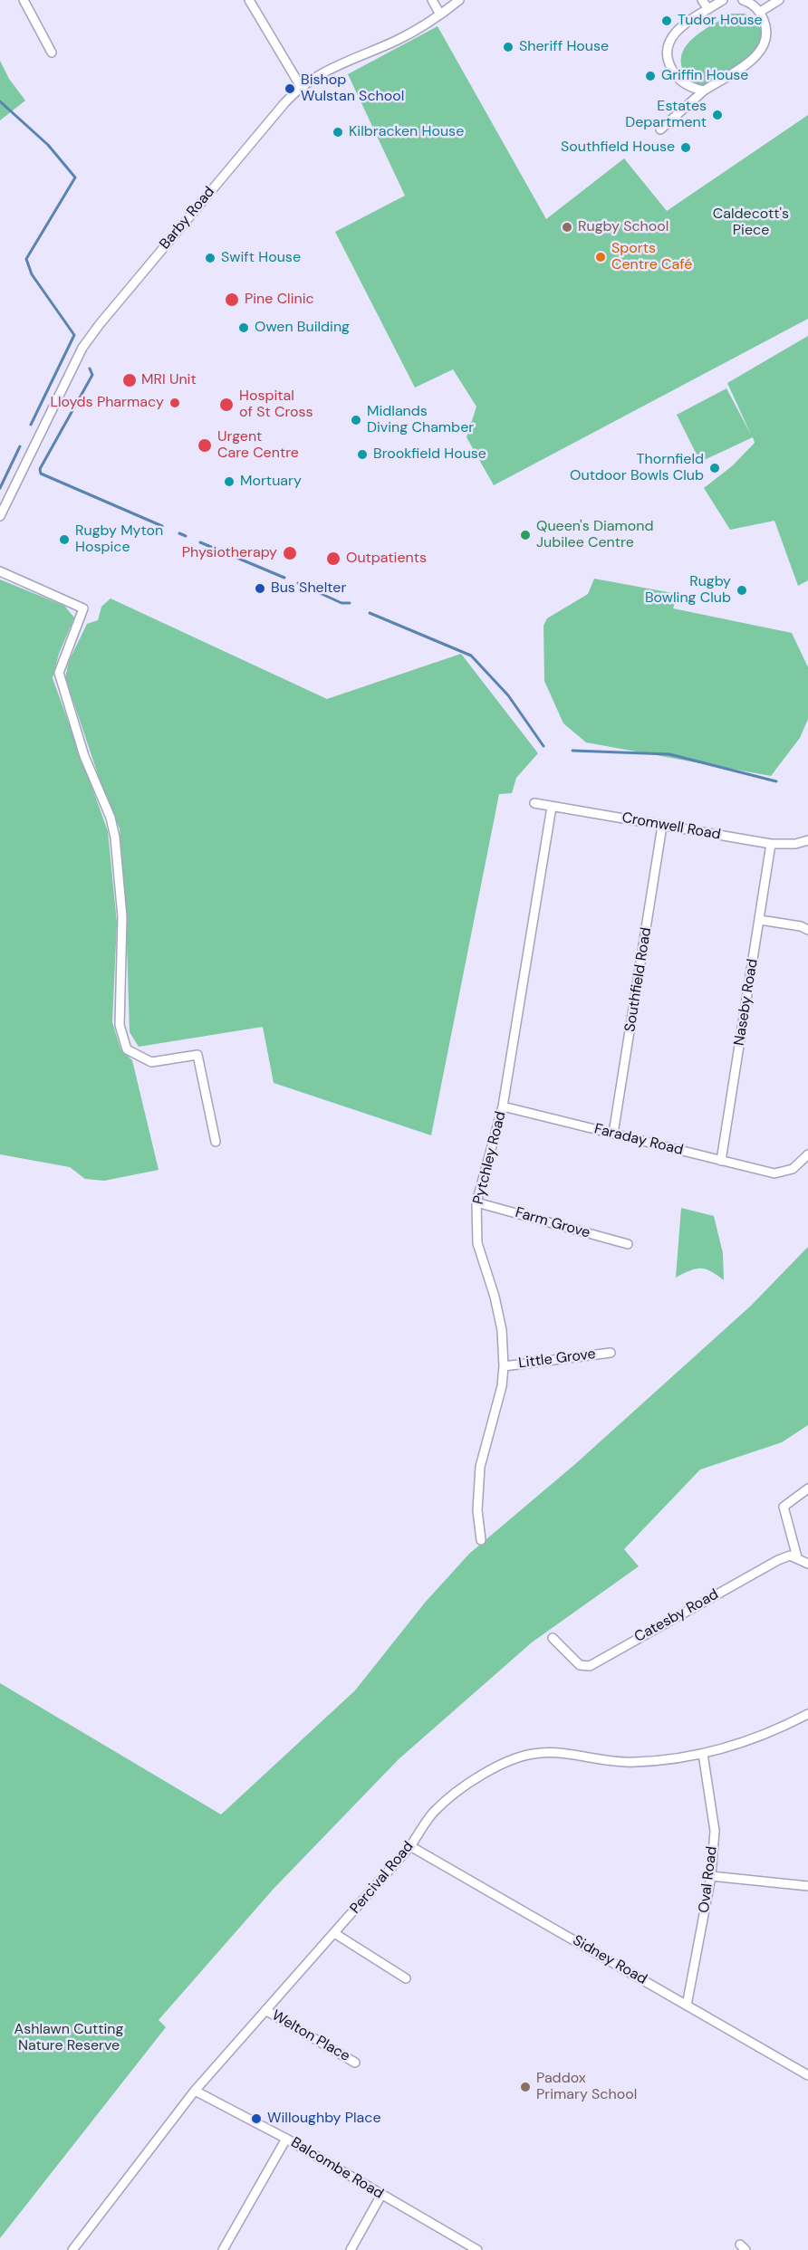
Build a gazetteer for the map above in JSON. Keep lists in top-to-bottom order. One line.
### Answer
{"streets":{"street":["Barby Road","Cromwell Road","Southfield Road","Naseby Road","Faraday Road","Pytchley Road","Farm Grove","Little Grove","Catesby Road","Percival Road","Oval Road","Sidney Road","Welton Place","Balcombe Road"]},"crossings":[["Cromwell Road","Southfield Road"],["Cromwell Road","Naseby Road"],["Cromwell Road","Pytchley Road"],["Southfield Road","Faraday Road"],["Naseby Road","Faraday Road"],["Faraday Road","Pytchley Road"],["Pytchley Road","Farm Grove"],["Pytchley Road","Little Grove"],["Percival Road","Oval Road"],["Percival Road","Sidney Road"],["Percival Road","Welton Place"],["Percival Road","Balcombe Road"],["Oval Road","Sidney Road"]],"parks":["Caldecott's Piece","Ashlawn Cutting Nature Reserve"],"places":["Tudor House","Sheriff House","Griffin House","Bishop Wulstan School","Estates Department","Kilbracken House","Southfield House","Rugby School","Sports Centre Café","Swift House","Pine Clinic","Owen Building","MRI Unit","Lloyds Pharmacy","Hospital of St Cross","Midlands Diving Chamber","Urgent Care Centre","Brookfield House","Thornfield Outdoor Bowls Club","Mortuary","Queen's Diamond Jubilee Centre","Rugby Myton Hospice","Physiotherapy","Outpatients","Bus Shelter","Rugby Bowling Club","Paddox Primary School","Willoughby Place"]}
